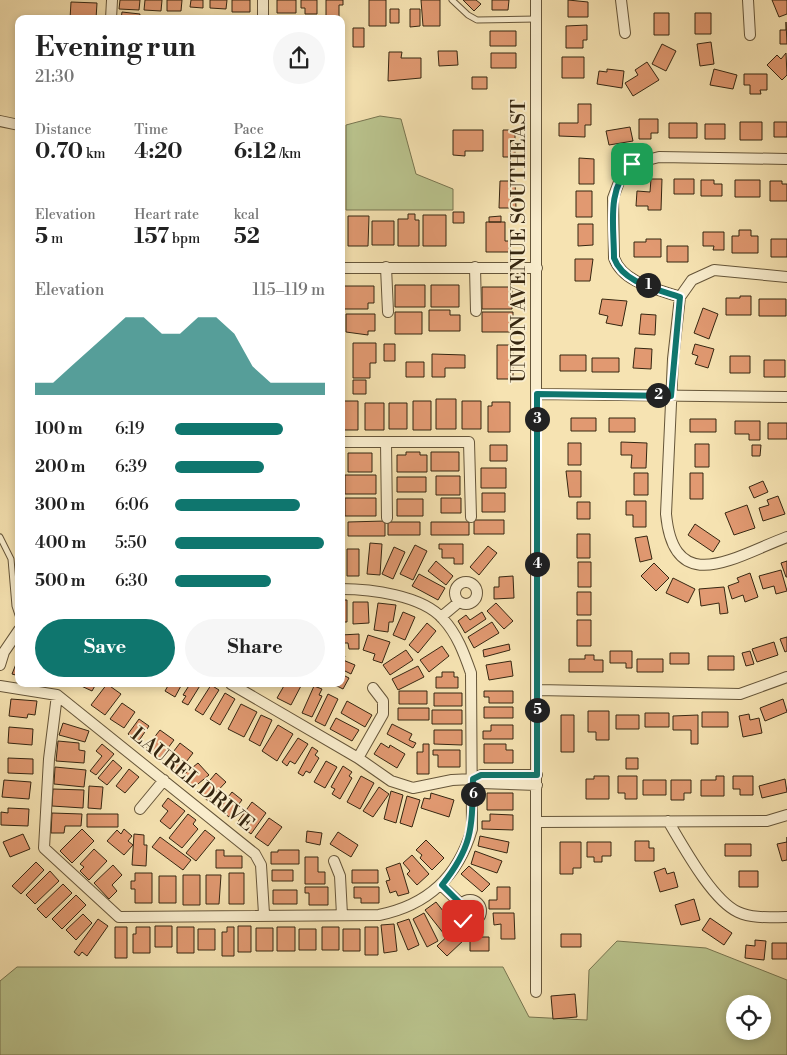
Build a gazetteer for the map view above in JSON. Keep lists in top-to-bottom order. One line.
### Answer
{"streets":{"street":["UNION AVENUE SOUTHEAST","LAUREL DRIVE"]},"page":{"heading":["Evening run","21:30"],"stats":[["Distance","0.70 km"],["Time","4:20"],["Pace","6:12 /km"],["Elevation","5 m"],["Heart rate","157 bpm"],["kcal","52"]],"chart":["Elevation","115–119 m"],"pins":["1","2","3","4","5","6"],"list":[{"name":"100 m","note":"6:19"},{"name":"200 m","note":"6:39"},{"name":"300 m","note":"6:06"},{"name":"400 m","note":"5:50"},{"name":"500 m","note":"6:30"}],"buttons":["Save","Share"]}}
